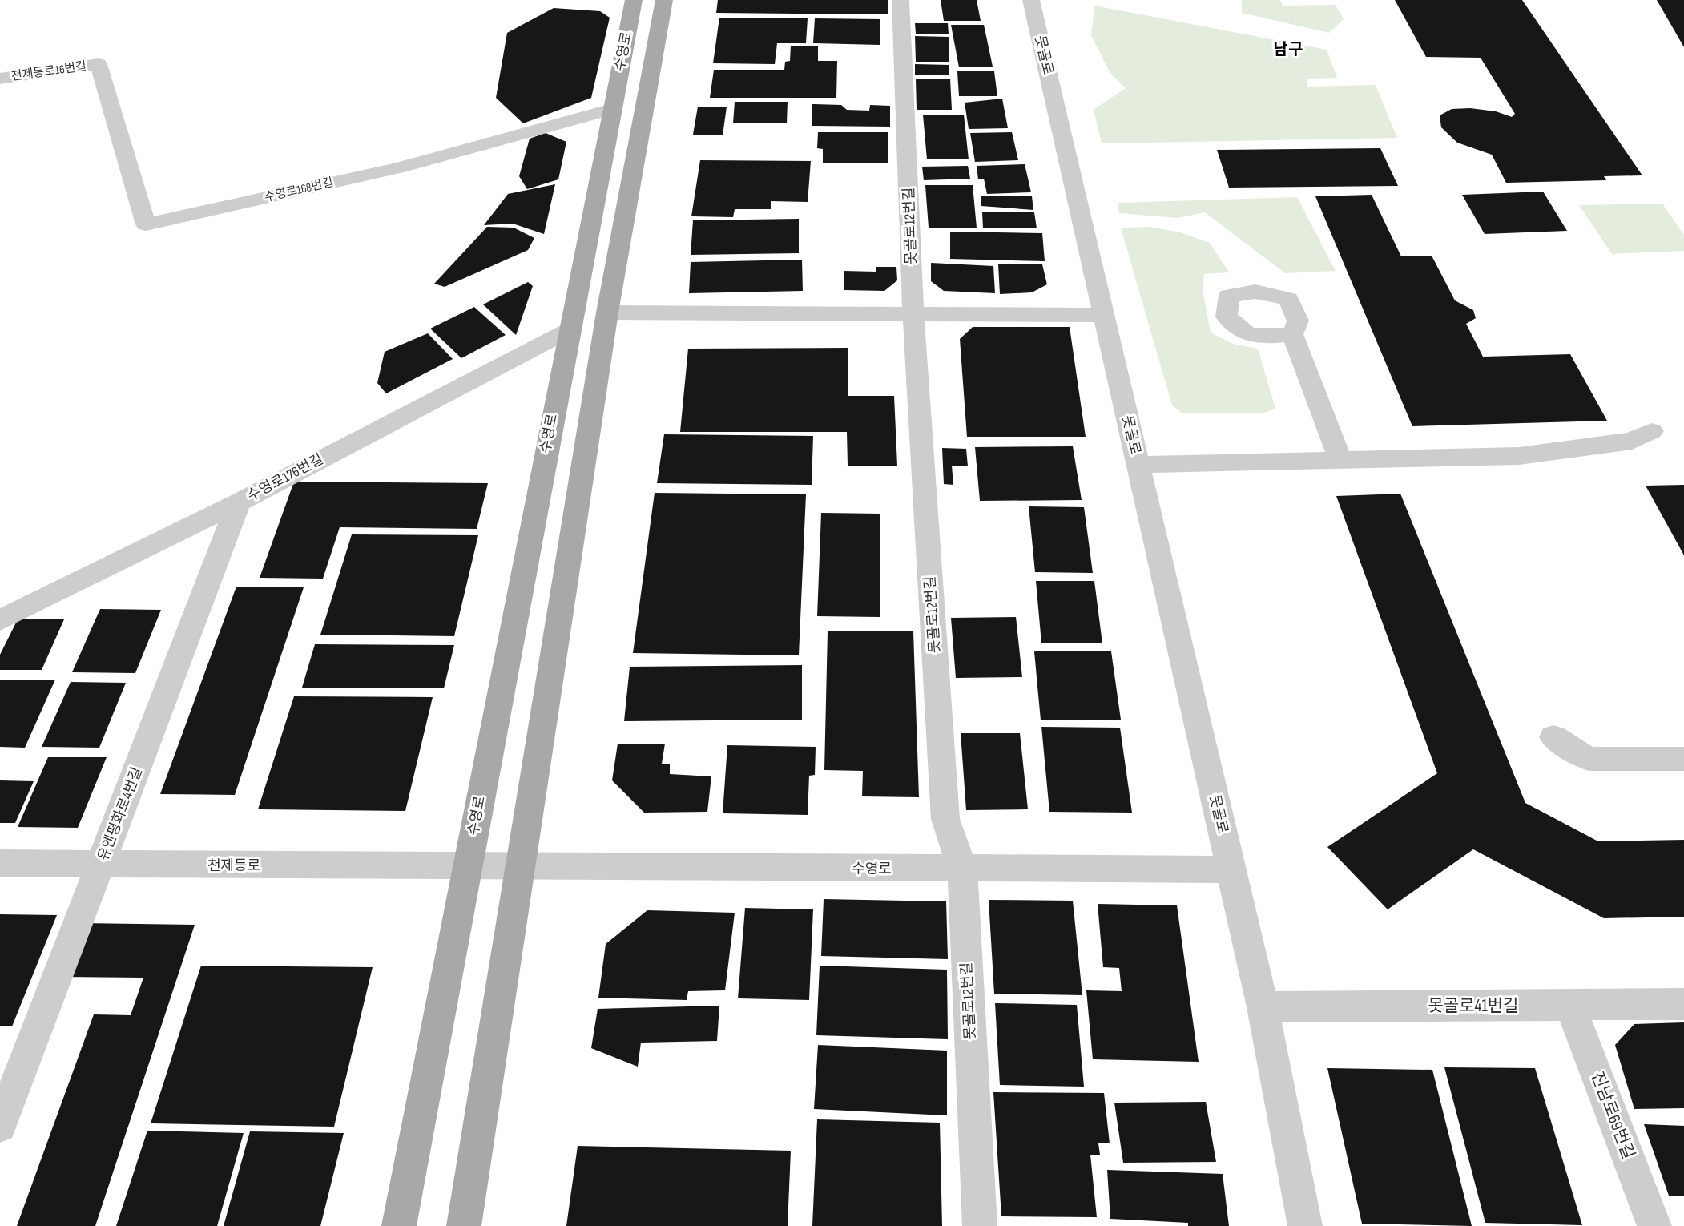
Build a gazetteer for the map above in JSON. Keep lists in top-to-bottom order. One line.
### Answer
{"streets":{"main road":["수영로"],"street":["못골로","천제등로16번길","수영로168번길","못골로12번길","수영로176번길","유엔평화로4번길","천제등로","못골로41번길","진남로69번길"]},"crossings":[["수영로","수영로168번길"],["수영로","못골로12번길"],["수영로","수영로176번길"],["수영로","천제등로"],["못골로","못골로41번길"],["천제등로16번길","수영로168번길"],["수영로176번길","유엔평화로4번길"],["유엔평화로4번길","천제등로"],["못골로41번길","진남로69번길"]],"districts":["남구"]}
